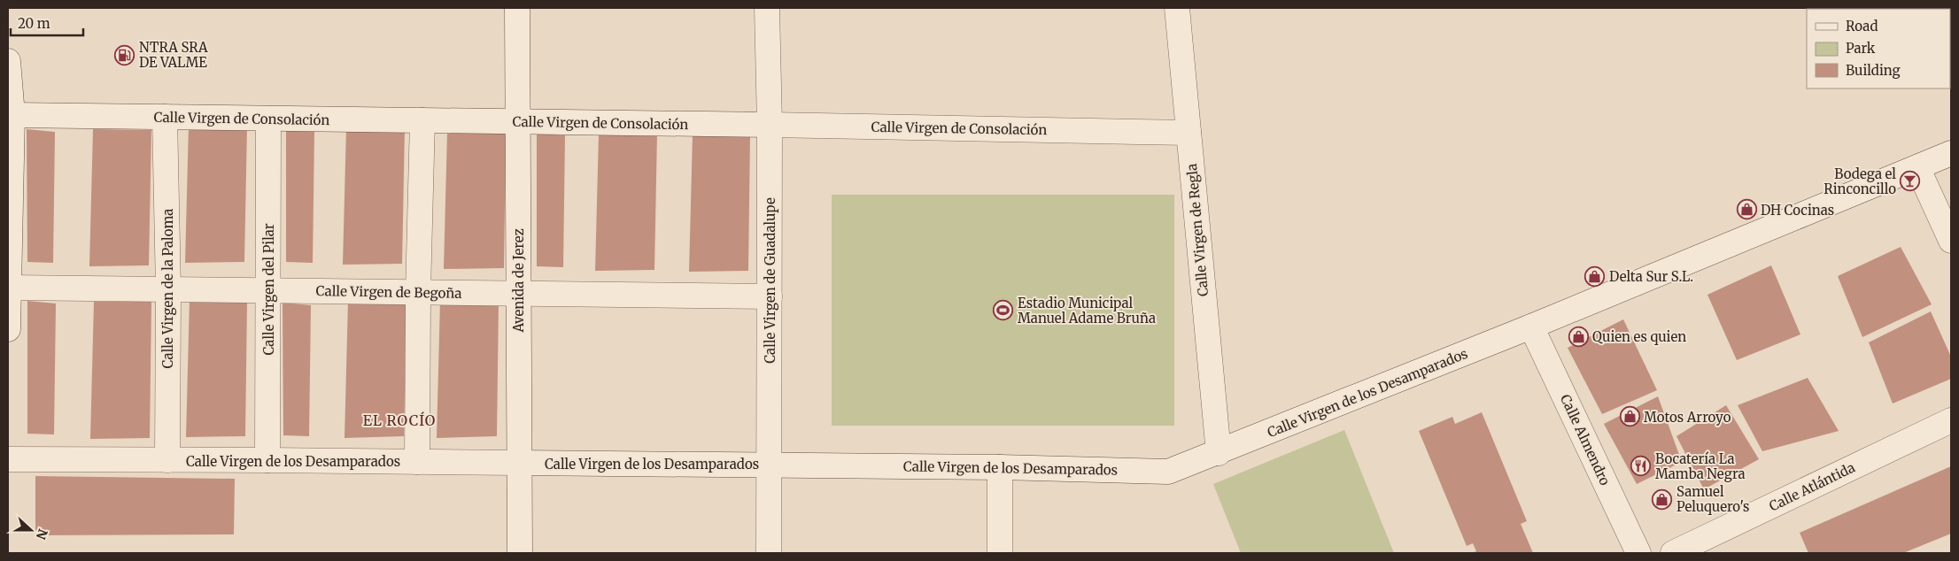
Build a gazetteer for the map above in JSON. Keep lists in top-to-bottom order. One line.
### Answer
{"streets":{"street":["Calle Virgen de Consolación","Calle Virgen de Regla","Avenida de Jerez","Calle Virgen de Guadalupe","Calle Virgen de la Paloma","Calle Virgen del Pilar","Calle Virgen de Begoña","Calle Virgen de los Desamparados","Calle Almendro","Calle Atlántida"]},"crossings":[["Calle Virgen de Consolación","Calle Virgen de Regla"],["Calle Virgen de Consolación","Avenida de Jerez"],["Calle Virgen de Consolación","Calle Virgen de Guadalupe"],["Calle Virgen de Consolación","Calle Virgen de la Paloma"],["Calle Virgen de Consolación","Calle Virgen del Pilar"],["Calle Virgen de Regla","Calle Virgen de los Desamparados"],["Avenida de Jerez","Calle Virgen de Begoña"],["Avenida de Jerez","Calle Virgen de los Desamparados"],["Calle Virgen de Guadalupe","Calle Virgen de Begoña"],["Calle Virgen de Guadalupe","Calle Virgen de los Desamparados"],["Calle Virgen de la Paloma","Calle Virgen de Begoña"],["Calle Virgen de la Paloma","Calle Virgen de los Desamparados"],["Calle Virgen del Pilar","Calle Virgen de Begoña"],["Calle Virgen del Pilar","Calle Virgen de los Desamparados"],["Calle Virgen de los Desamparados","Calle Almendro"]],"districts":["EL ROCÍO"],"places":{"fuel station":["NTRA SRA DE VALME"],"bar":["Bodega el Rinconcillo"],"shop":["DH Cocinas","Delta Sur S.L.","Quien es quien","Motos Arroyo","Samuel Peluquero's"],"sports":["Estadio Municipal Manuel Adame Bruña"],"restaurant":["Bocatería La Mamba Negra"]},"legend":["Road","Park","Building"],"scale_bar":"20 m","north":"right"}
